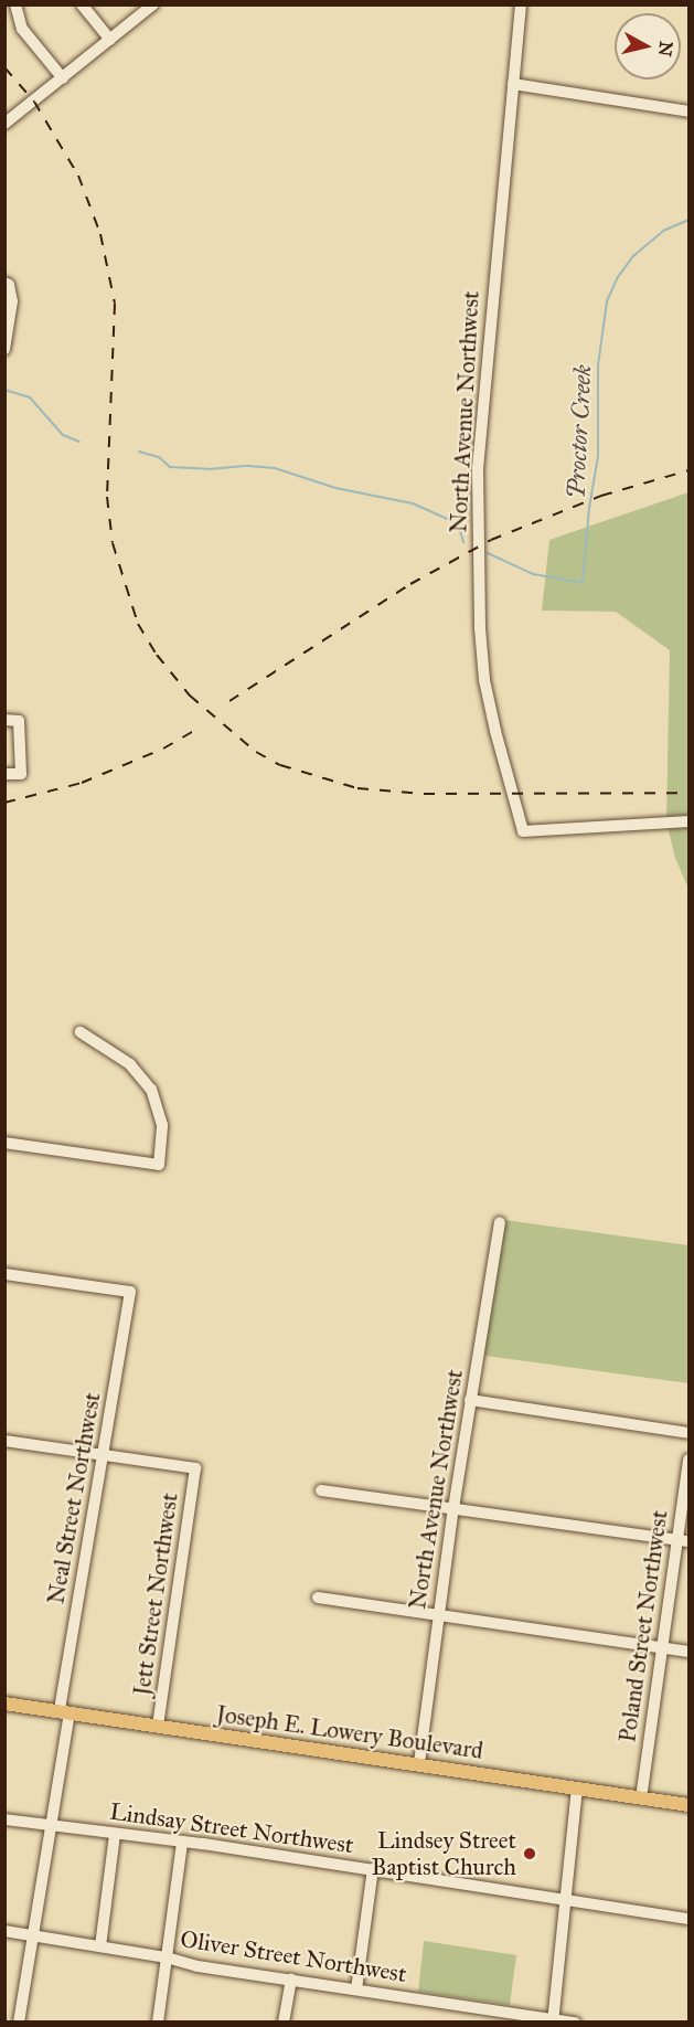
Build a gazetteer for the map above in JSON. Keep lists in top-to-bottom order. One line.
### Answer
{"streets":{"main road":["Joseph E. Lowery Boulevard"],"street":["North Avenue Northwest","Neal Street Northwest","Jett Street Northwest","Poland Street Northwest","Lindsay Street Northwest","Oliver Street Northwest"]},"crossings":[["North Avenue Northwest","Joseph E. Lowery Boulevard"],["Neal Street Northwest","Jett Street Northwest"],["Neal Street Northwest","Joseph E. Lowery Boulevard"],["Neal Street Northwest","Lindsay Street Northwest"],["Neal Street Northwest","Oliver Street Northwest"],["Jett Street Northwest","Joseph E. Lowery Boulevard"],["Poland Street Northwest","Joseph E. Lowery Boulevard"]],"water":["Proctor Creek"],"places":["Lindsey Street Baptist Church"],"north":"right"}
